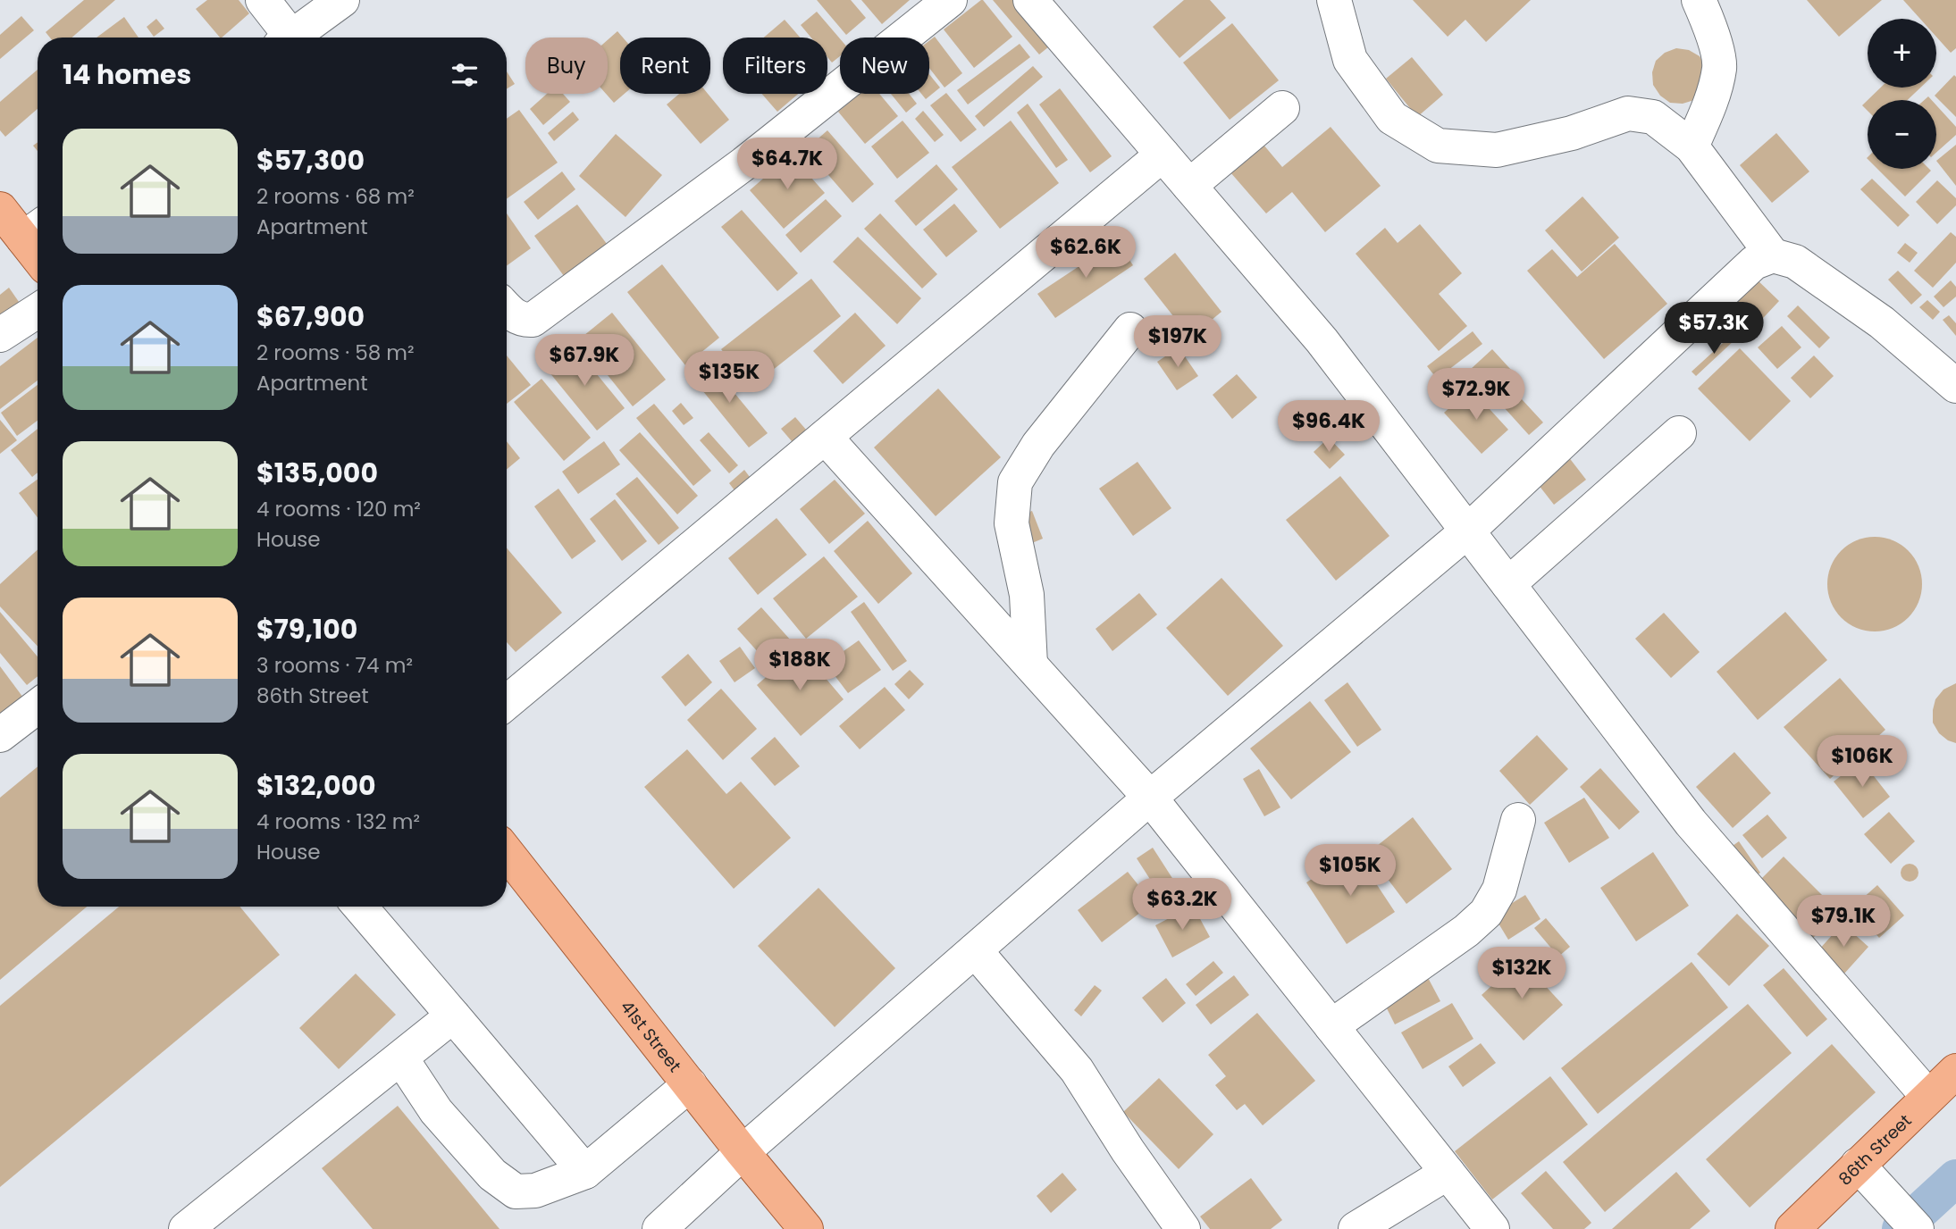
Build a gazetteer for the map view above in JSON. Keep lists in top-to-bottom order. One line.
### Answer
{"streets":{"main road":["41st Street","86th Street"]},"page":{"map_buttons":["+","−"],"chip":["Buy","Rent","Filters","New"],"heading":"14 homes","list":[{"name":"$57,300","note":"2 rooms · 68 m² · Apartment"},{"name":"$67,900","note":"2 rooms · 58 m² · Apartment"},{"name":"$135,000","note":"4 rooms · 120 m² · House"},{"name":"$79,100","note":"3 rooms · 74 m² · 86th Street"},{"name":"$132,000","note":"4 rooms · 132 m² · House"}],"price":["$64.7K","$62.6K","$57.3K","$197K","$67.9K","$135K","$72.9K","$96.4K","$188K","$106K","$105K","$63.2K","$79.1K","$132K"]}}
